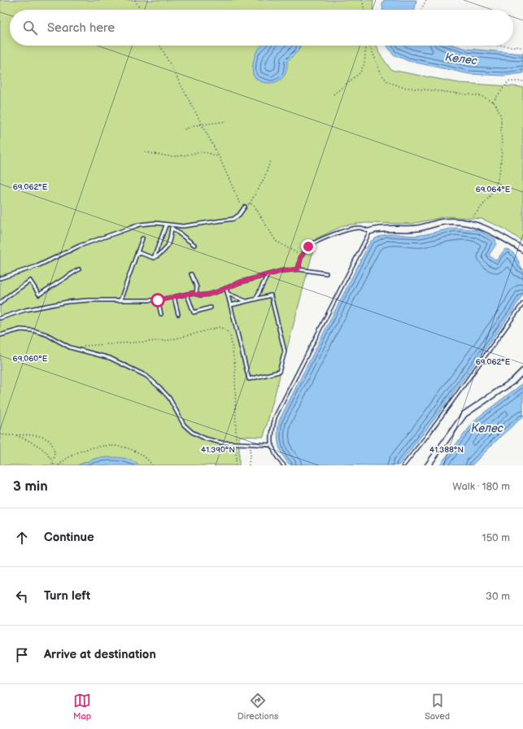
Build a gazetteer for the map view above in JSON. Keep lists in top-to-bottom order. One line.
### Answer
{"water":["Келес"],"page":{"search":"Search here","heading":["3 min","Walk · 180 m"],"list":[["Continue","150 m"],["Turn left","30 m"],"Arrive at destination"],"nav":["Map","Directions","Saved"]},"coordinates":["69.062°E","69.064°E","69.060°E","41.390°N","41.388°N"]}
